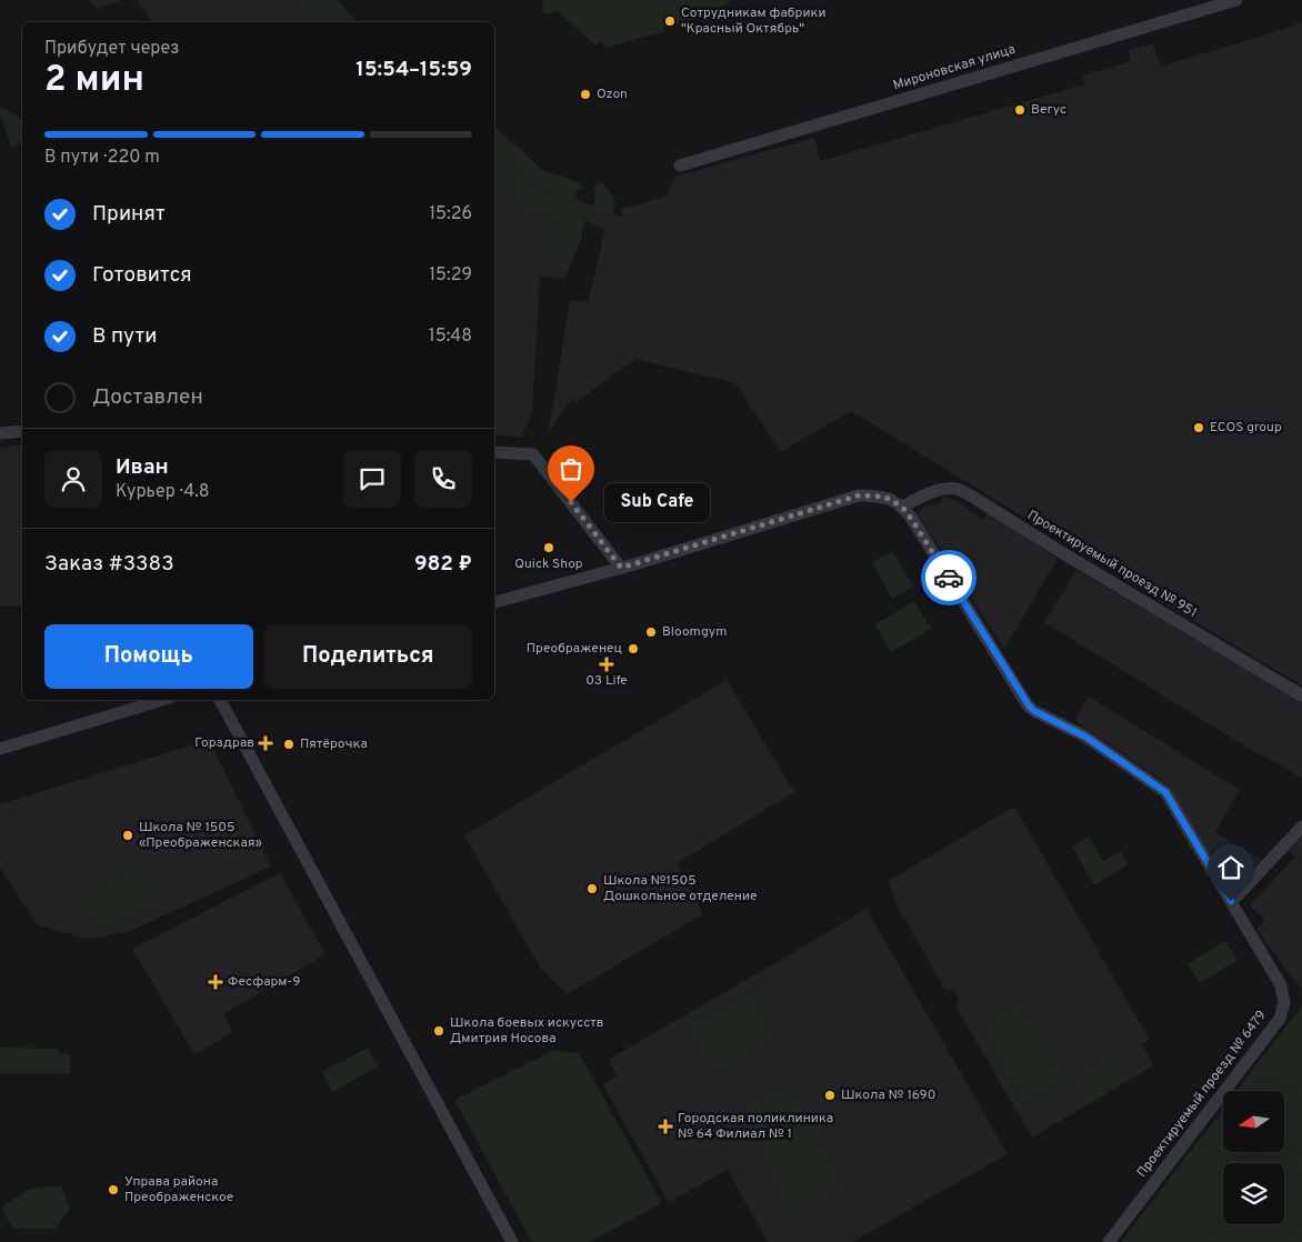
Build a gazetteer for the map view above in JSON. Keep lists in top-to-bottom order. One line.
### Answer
{"streets":{"street":["Мироновская улица","Проектируемый проезд № 951","Проектируемый проезд № 6479"]},"crossings":[["Проектируемый проезд № 951","Проектируемый проезд № 6479"]],"places":{"other":["Сотрудникам фабрики \"Красный Октябрь\"","Ozon","Вегус","ECOS group","Sub Cafe","Quick Shop","Bloomgym","Преображенец","Пятёрочка","Школа № 1505 «Преображенская»","Школа №1505 Дошкольное отделение","Школа боевых искусств Дмитрия Носова","Школа № 1690","Управа района Преображенское"],"health":["03 Life","Горздрав","Фесфарм-9","Городская поликлиника № 64 Филиал № 1"]},"north":"left","page":{"heading":["2 мин","Прибудет через","15:54–15:59"],"panel":["Иван","Курьер · 4.8","Заказ #3383","982 ₽"],"bar":"В пути · 220 m","list":[["Принят","15:26"],["Готовится","15:29"],["В пути","15:48"],"Доставлен"],"bubble":"Sub Cafe","buttons":["Помощь","Поделиться"]}}
